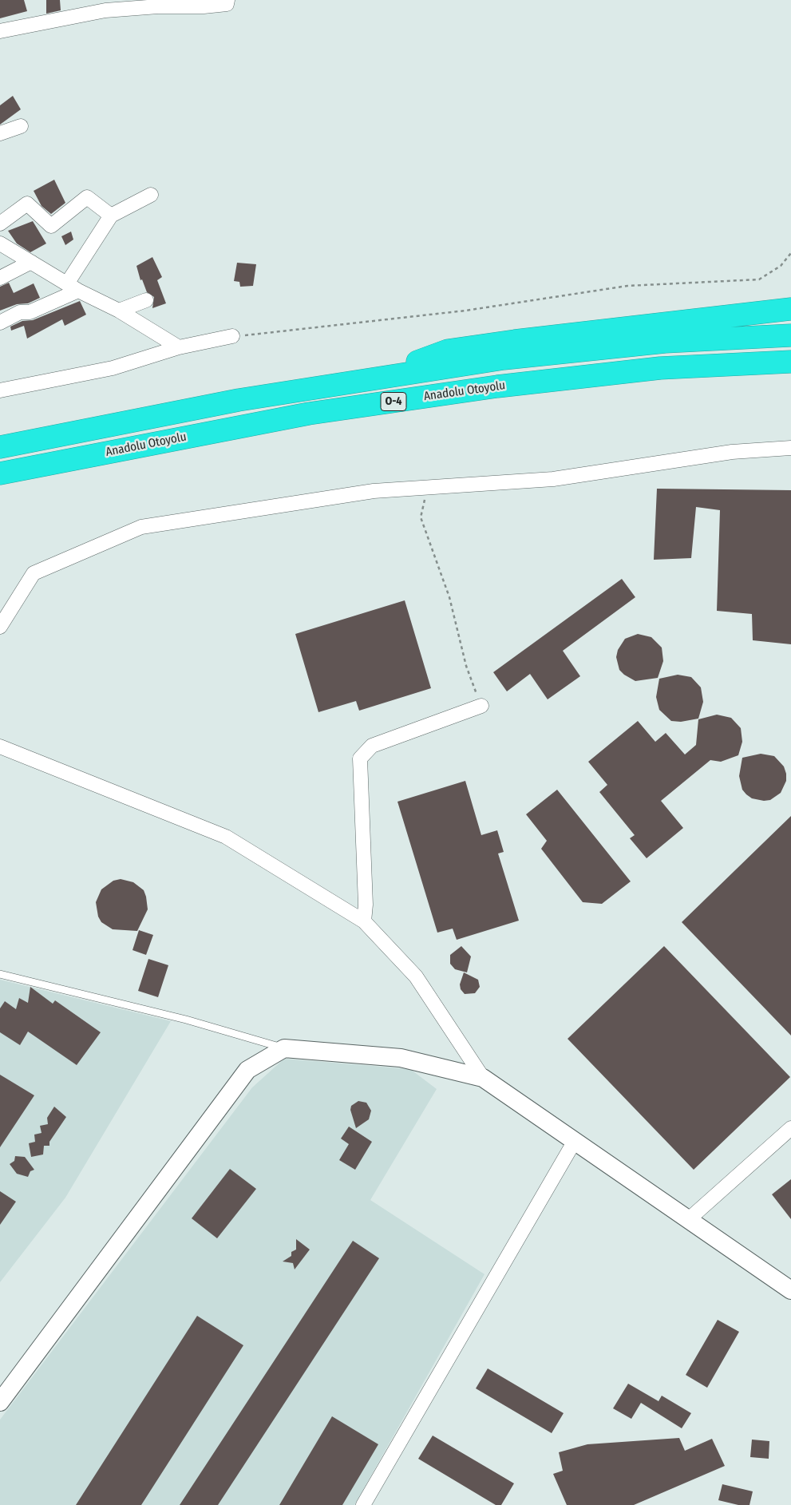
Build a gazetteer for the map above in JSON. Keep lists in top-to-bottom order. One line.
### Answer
{"streets":{"highway":["Anadolu Otoyolu","O-4"]}}
